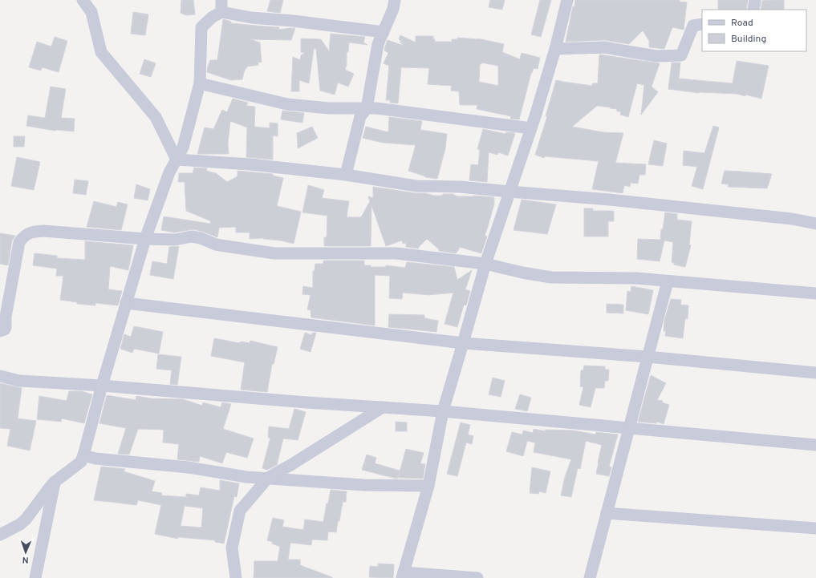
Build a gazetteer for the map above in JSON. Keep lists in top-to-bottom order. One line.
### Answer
{"legend":["Road","Building"],"north":"bottom"}
